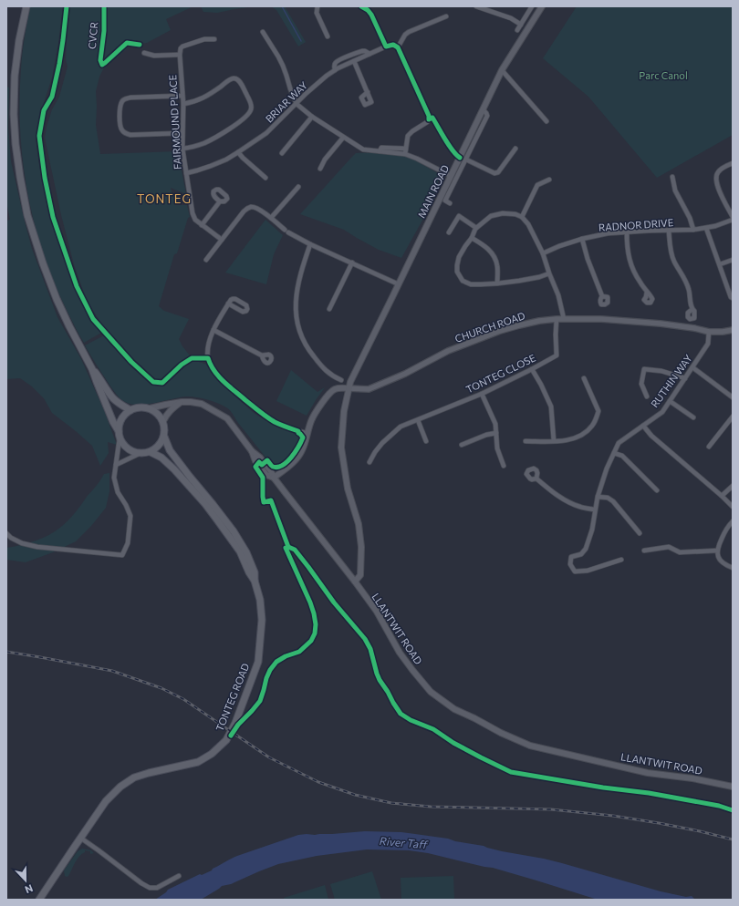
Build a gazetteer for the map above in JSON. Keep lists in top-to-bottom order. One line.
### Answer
{"streets":{"main road":["MAIN ROAD","LLANTWIT ROAD","TONTEG ROAD"],"street":["BRIAR WAY","FAIRMOUND PLACE","RADNOR DRIVE","CHURCH ROAD","TONTEG CLOSE","RUTHIN WAY"],"cycle path":["CVCR"]},"crossings":[["BRIAR WAY","FAIRMOUND PLACE"],["MAIN ROAD","CHURCH ROAD"],["MAIN ROAD","LLANTWIT ROAD"],["CHURCH ROAD","TONTEG CLOSE"],["CHURCH ROAD","RUTHIN WAY"]],"districts":["TONTEG"],"water":["River Taff"],"parks":["Parc Canol"],"north":"bottom"}
